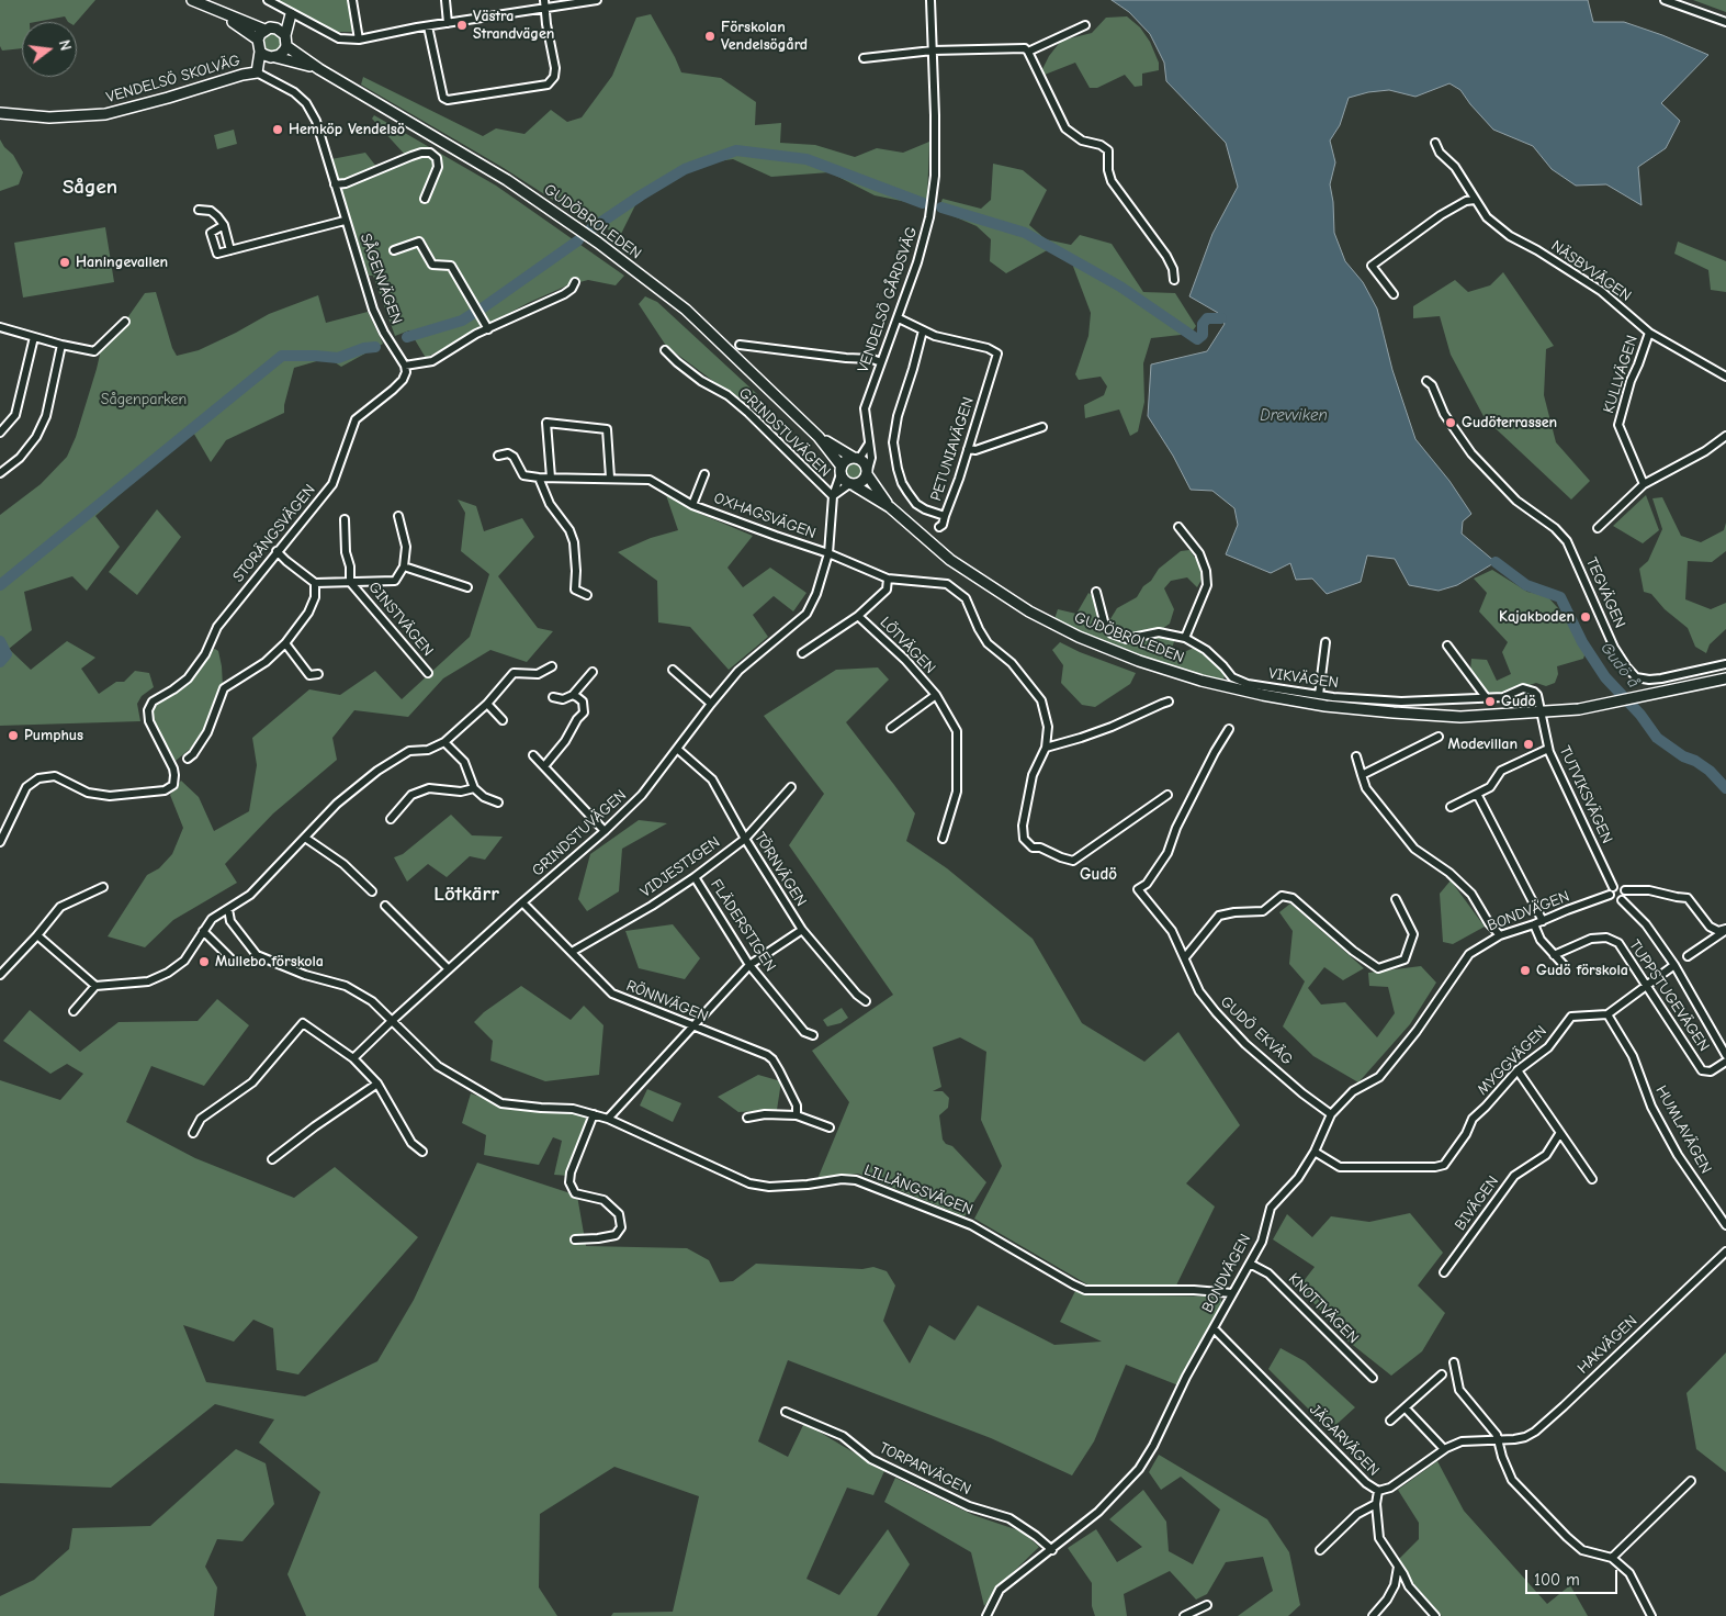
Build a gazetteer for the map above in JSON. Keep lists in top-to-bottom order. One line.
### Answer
{"streets":{"main road":["VENDELSÖ SKOLVÄG","GUDÖBROLEDEN"],"street":["NÄSBYVÄGEN","SÅGENVÄGEN","VENDELSÖ GÅRDSVÄG","KULLVÄGEN","GRINDSTUVÄGEN","PETUNIAVÄGEN","OXHAGSVÄGEN","STORÄNGSVÄGEN","TEGVÄGEN","GINSTVÄGEN","LÖTVÄGEN","VIKVÄGEN","TUTVIKSVÄGEN","VIDJESTIGEN","TÖRNVÄGEN","BONDVÄGEN","FLÄDERSTIGEN","TUPPSTUGEVÄGEN","RÖNNVÄGEN","GUDÖ EKVÄG","MYGGVÄGEN","HUMLAVÄGEN","LILLÄNGSVÄGEN","BIVÄGEN","KNOTTVÄGEN","HAKVÄGEN","JÄGARVÄGEN","TORPARVÄGEN"]},"crossings":[["VENDELSÖ SKOLVÄG","SÅGENVÄGEN"],["GUDÖBROLEDEN","VENDELSÖ GÅRDSVÄG"],["GUDÖBROLEDEN","GRINDSTUVÄGEN"],["GUDÖBROLEDEN","VIKVÄGEN"],["GUDÖBROLEDEN","TUTVIKSVÄGEN"],["NÄSBYVÄGEN","KULLVÄGEN"],["SÅGENVÄGEN","STORÄNGSVÄGEN"],["VENDELSÖ GÅRDSVÄG","GRINDSTUVÄGEN"],["VENDELSÖ GÅRDSVÄG","PETUNIAVÄGEN"],["GRINDSTUVÄGEN","OXHAGSVÄGEN"],["GRINDSTUVÄGEN","TÖRNVÄGEN"],["GRINDSTUVÄGEN","RÖNNVÄGEN"],["GRINDSTUVÄGEN","LILLÄNGSVÄGEN"],["VIKVÄGEN","TUTVIKSVÄGEN"],["TUTVIKSVÄGEN","BONDVÄGEN"],["VIDJESTIGEN","TÖRNVÄGEN"],["VIDJESTIGEN","FLÄDERSTIGEN"],["VIDJESTIGEN","RÖNNVÄGEN"],["BONDVÄGEN","GUDÖ EKVÄG"],["BONDVÄGEN","MYGGVÄGEN"],["BONDVÄGEN","LILLÄNGSVÄGEN"],["BONDVÄGEN","KNOTTVÄGEN"],["BONDVÄGEN","JÄGARVÄGEN"],["BONDVÄGEN","TORPARVÄGEN"],["MYGGVÄGEN","HUMLAVÄGEN"],["HAKVÄGEN","JÄGARVÄGEN"]],"districts":["Sågen","Gudö","Lötkärr"],"water":["Drevviken","Gudö å"],"parks":["Sågenparken"],"places":["Västra Strandvägen","Förskolan Vendelsögård","Hemköp Vendelsö","Haningevallen","Gudöterrassen","Kajakboden","Gudö","Pumphus","Modevillan","Mullebo förskola","Gudö förskola"],"scale_bar":"100 m","north":"right"}
